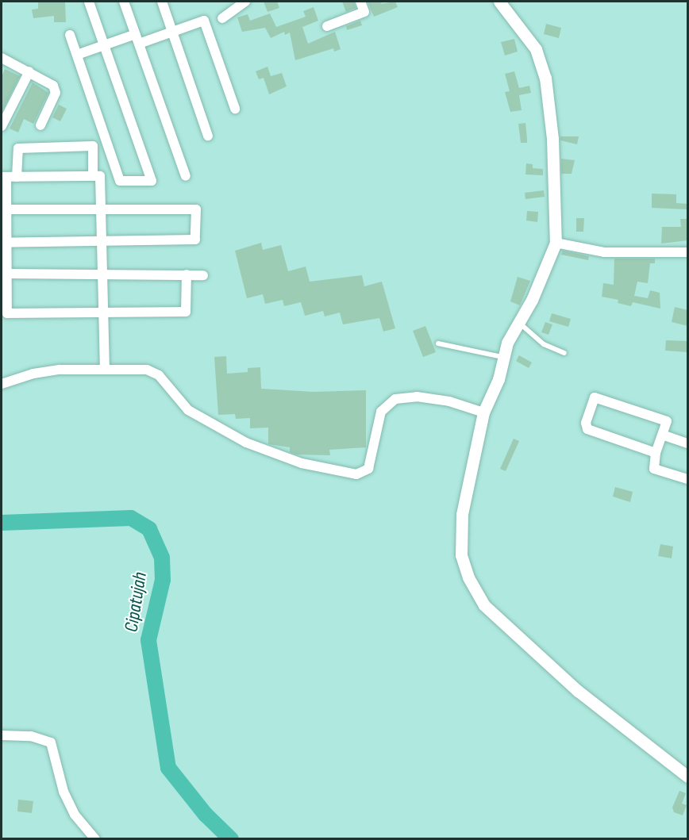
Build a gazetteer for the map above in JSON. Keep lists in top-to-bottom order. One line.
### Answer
{"water":["Cipatujah"]}
